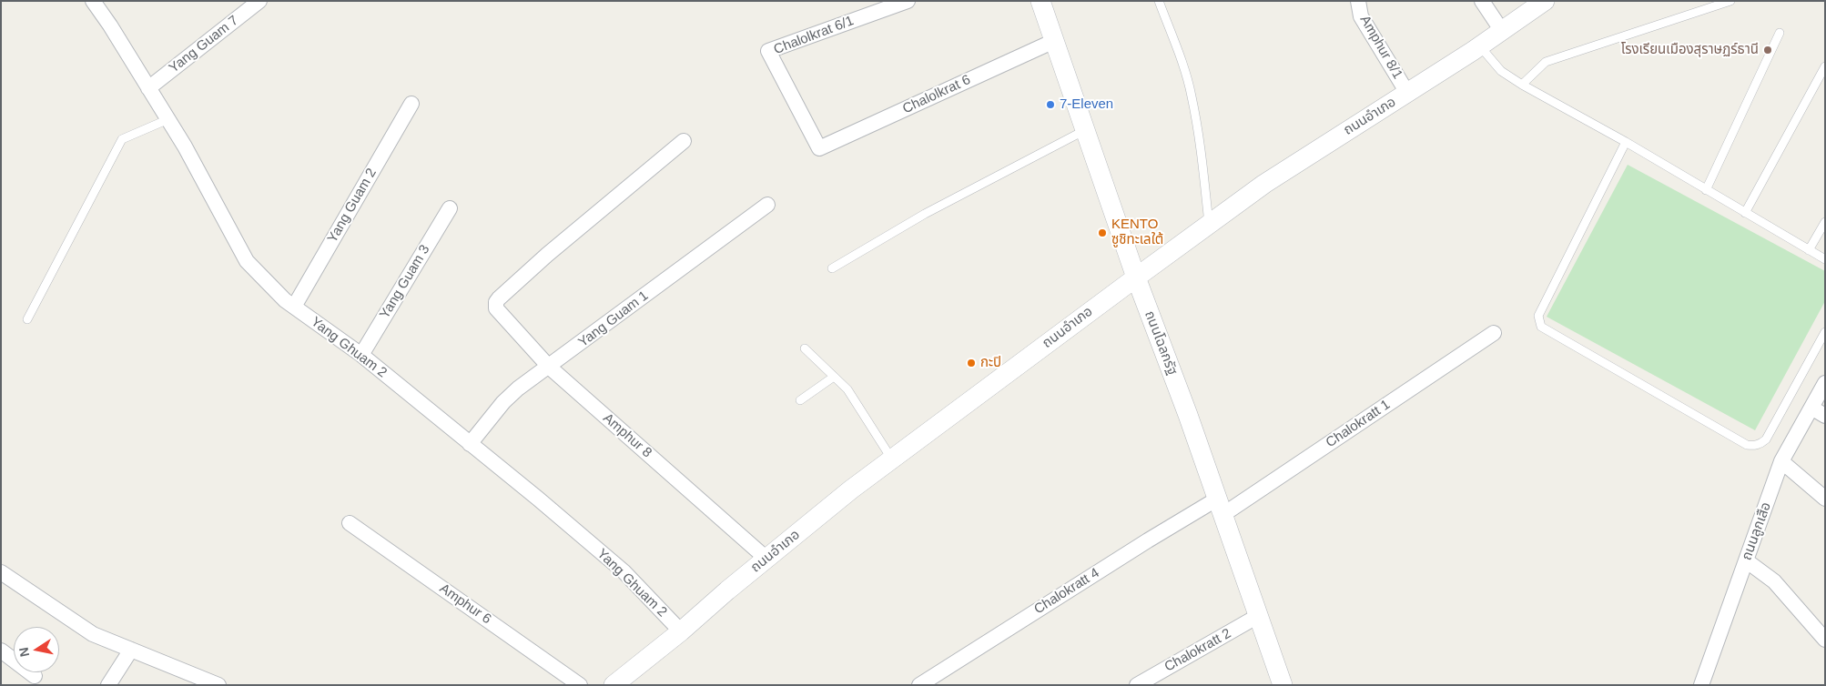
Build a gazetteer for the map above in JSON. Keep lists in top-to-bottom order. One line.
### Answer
{"streets":{"street":["Chalolkrat 6/1","Yang Guam 7","Amphur 8/1","Chalolkrat 6","ถนนอำเภอ","Yang Guam 2","Yang Guam 3","Yang Guam 1","ถนนโฉลกรัฐ","Yang Ghuam 2","Chalokratt 1","Amphur 8","ถนนลูกเสือ","Chalokratt 4","Amphur 6","Chalokratt 2"]},"crossings":[["Chalolkrat 6/1","Chalolkrat 6"],["Yang Guam 7","Yang Ghuam 2"],["Amphur 8/1","ถนนอำเภอ"],["Chalolkrat 6","ถนนโฉลกรัฐ"],["ถนนอำเภอ","ถนนโฉลกรัฐ"],["ถนนอำเภอ","Yang Ghuam 2"],["ถนนอำเภอ","Amphur 8"],["Yang Guam 2","Yang Ghuam 2"],["Yang Guam 3","Yang Ghuam 2"],["Yang Guam 1","Yang Ghuam 2"],["Yang Guam 1","Amphur 8"],["ถนนโฉลกรัฐ","Chalokratt 1"],["ถนนโฉลกรัฐ","Chalokratt 4"],["ถนนโฉลกรัฐ","Chalokratt 2"],["Chalokratt 1","Chalokratt 4"]],"places":["โรงเรียนเมืองสุราษฏร์ธานี","7-Eleven","KENTO ซูชิทะเลใต้","กะปิ"],"north":"left"}
